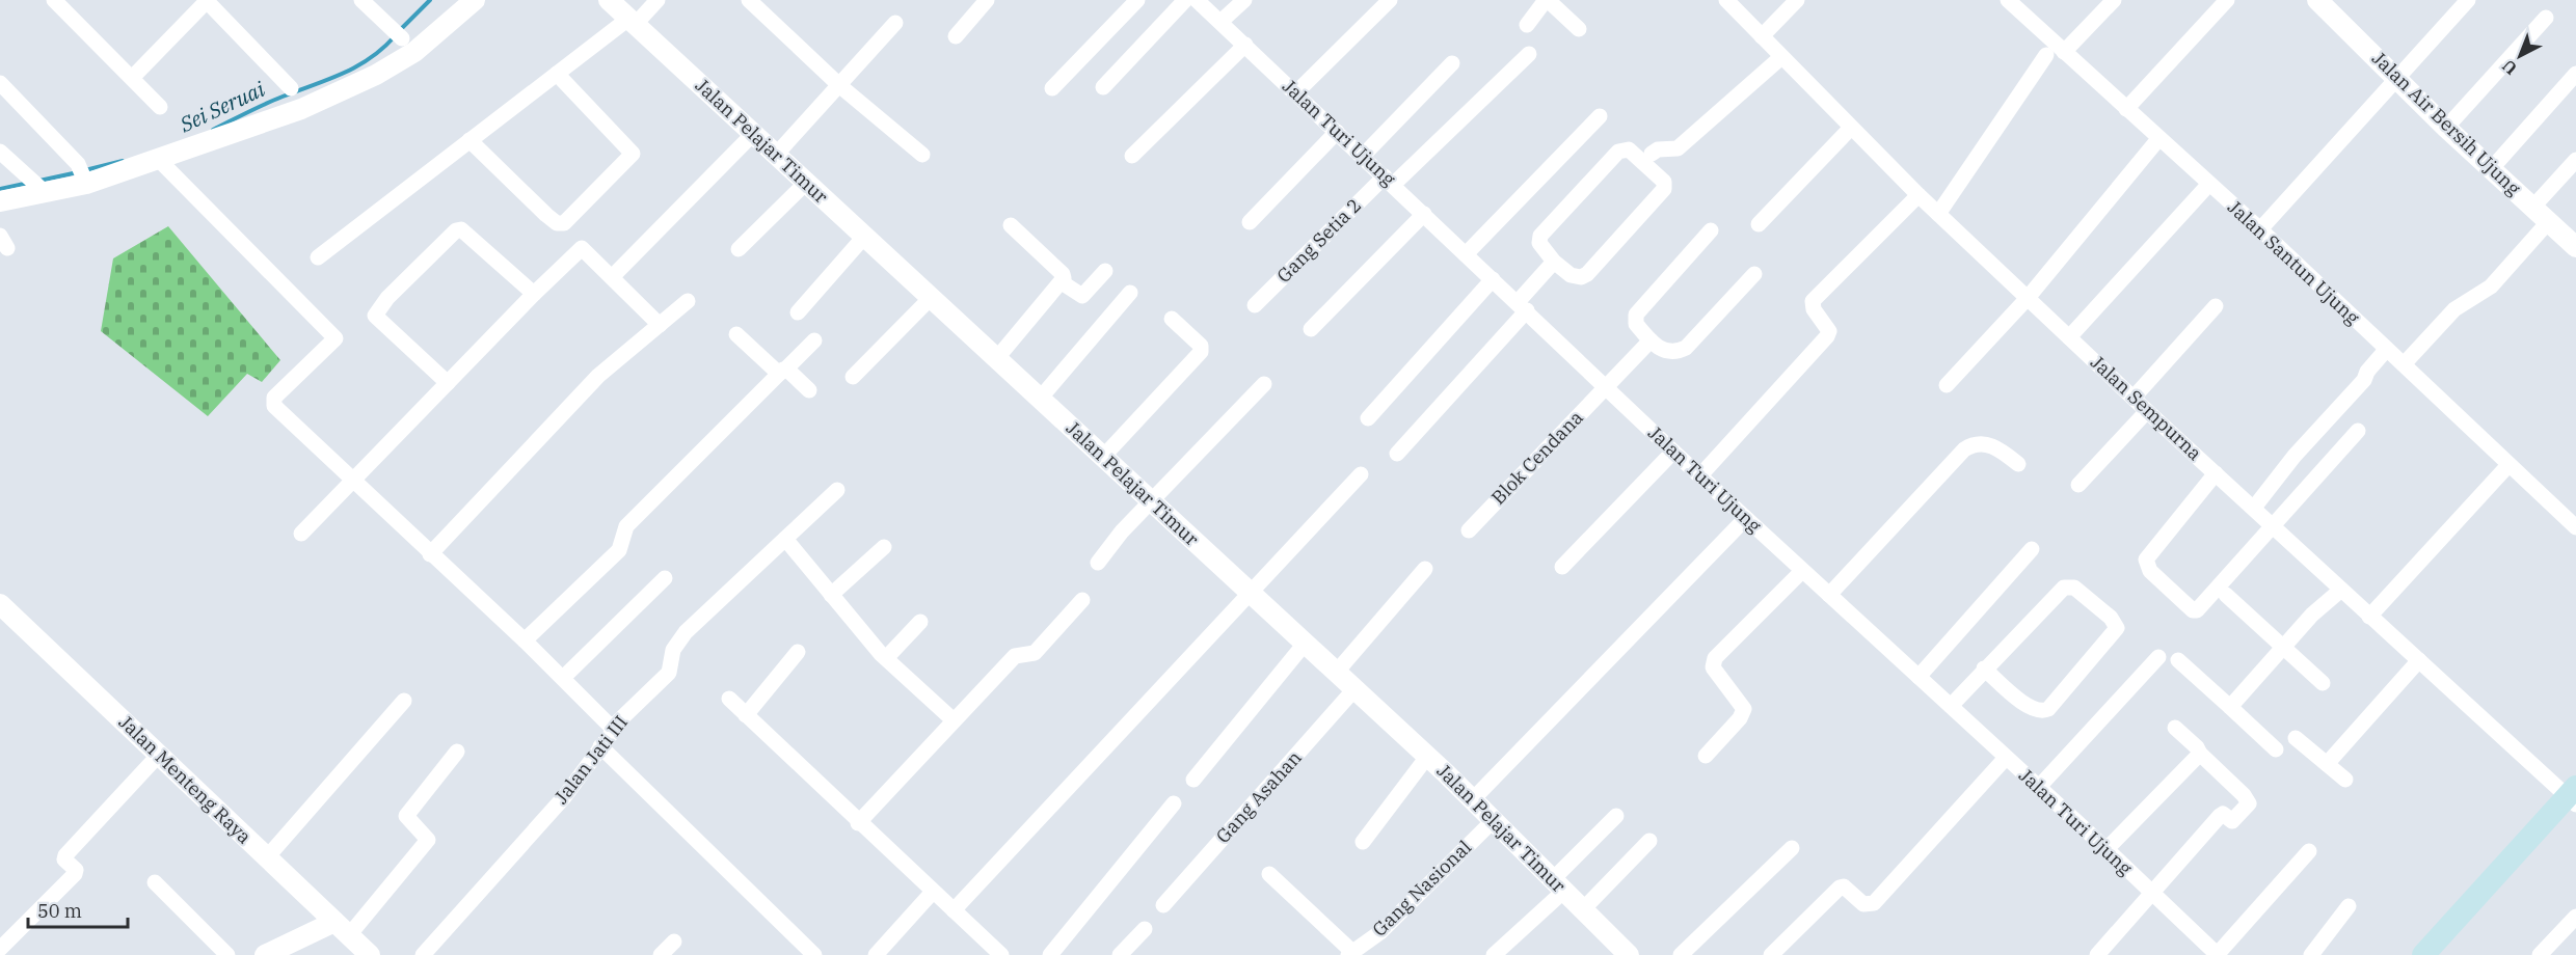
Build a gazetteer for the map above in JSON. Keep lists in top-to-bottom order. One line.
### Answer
{"streets":{"street":["Jalan Air Bersih Ujung","Jalan Turi Ujung","Jalan Pelajar Timur","Gang Setia 2","Jalan Santun Ujung","Jalan Sempurna","Blok Cendana","Jalan Jati III","Jalan Menteng Raya","Gang Asahan","Gang Nasional"]},"crossings":[["Jalan Turi Ujung","Gang Setia 2"],["Jalan Turi Ujung","Blok Cendana"],["Jalan Pelajar Timur","Gang Asahan"],["Jalan Pelajar Timur","Gang Nasional"]],"water":["Sei Seruai"],"scale_bar":"50 m","north":"bottom left"}
